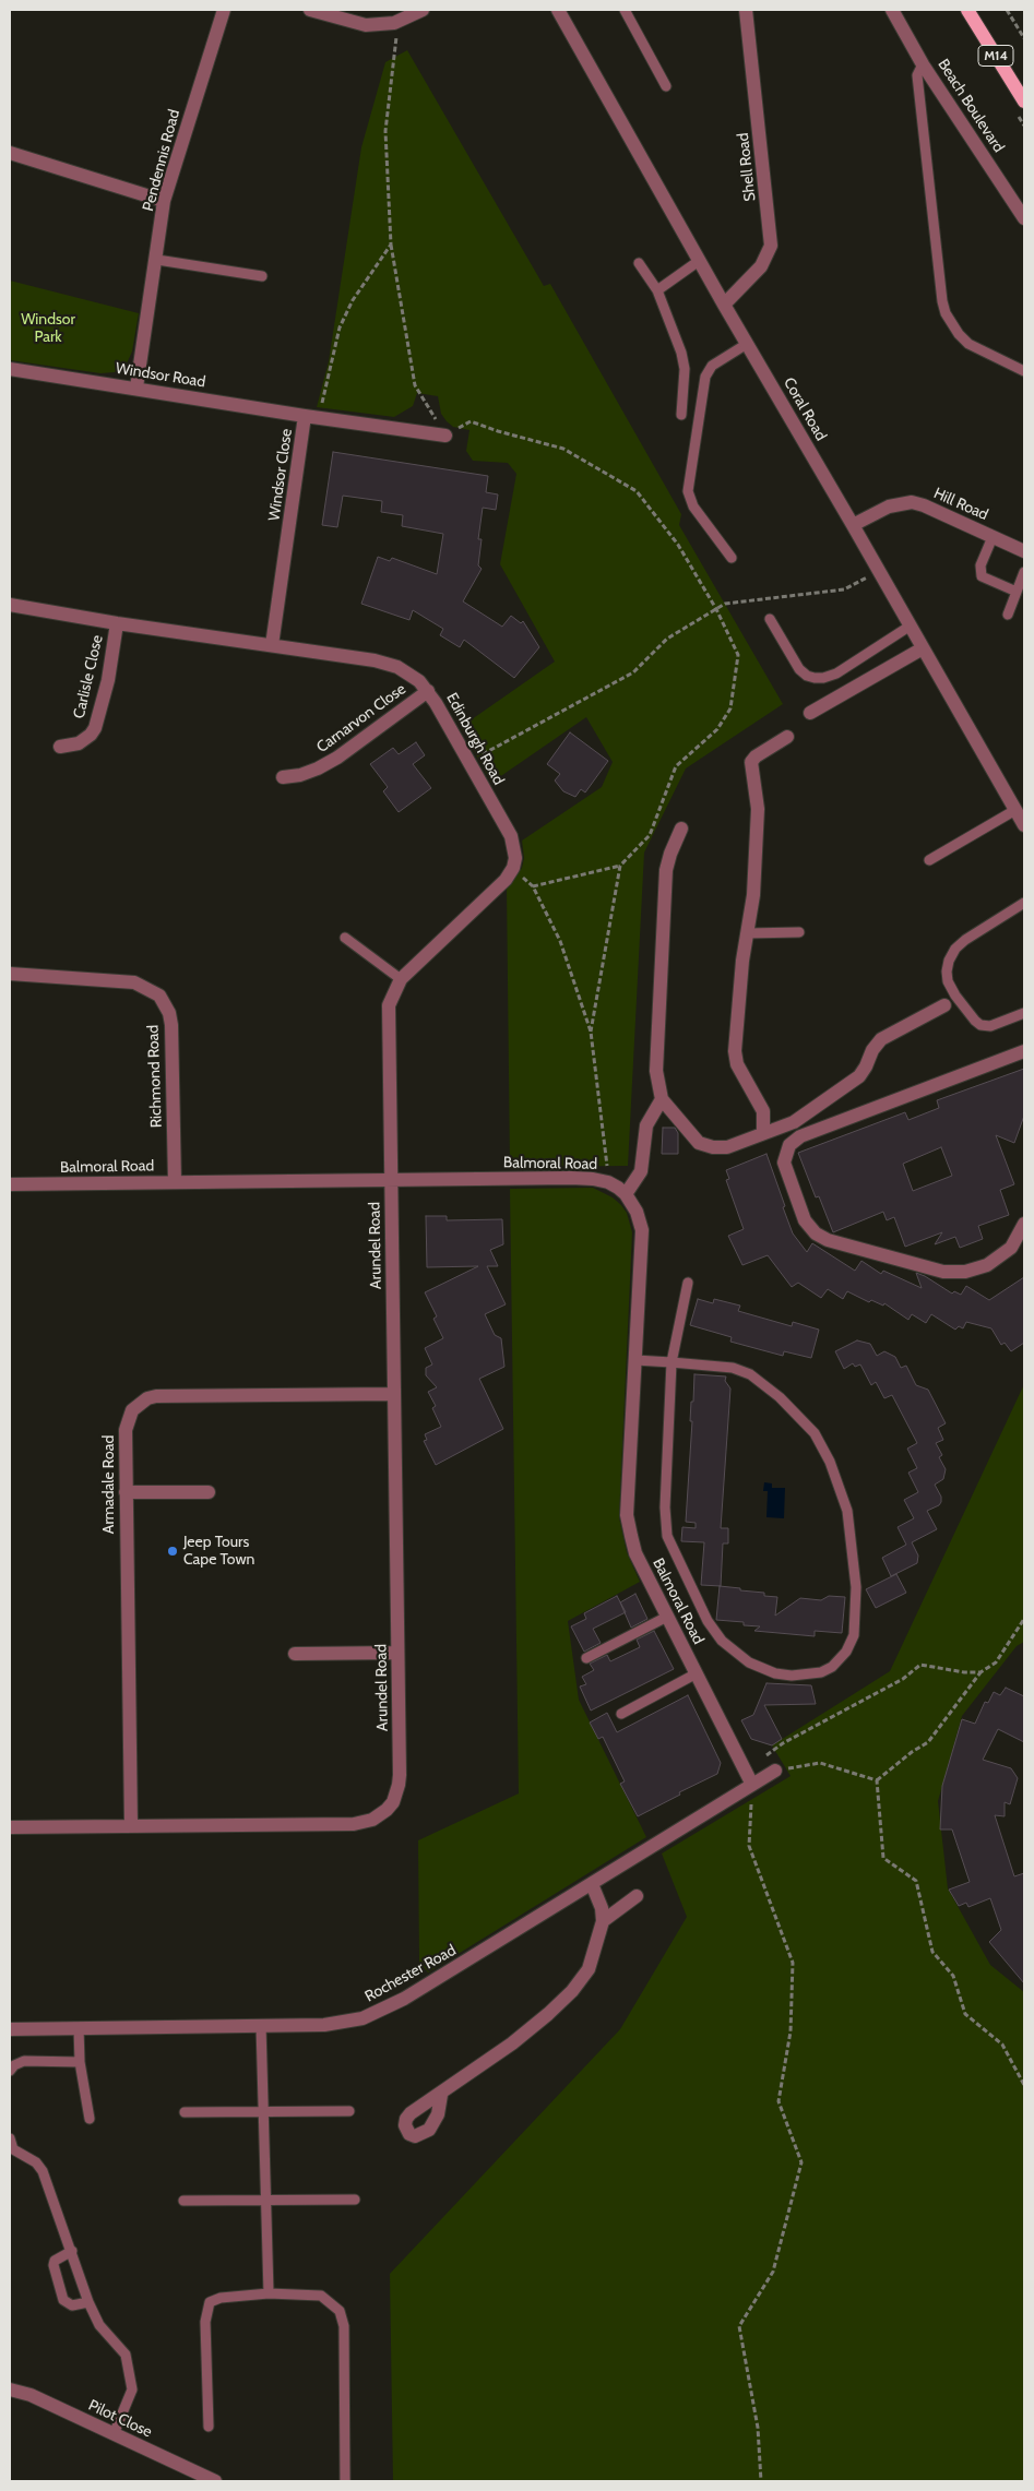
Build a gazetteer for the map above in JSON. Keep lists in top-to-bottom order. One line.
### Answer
{"streets":{"main road":["M14"],"street":["Beach Boulevard","Pendennis Road","Shell Road","Windsor Road","Coral Road","Windsor Close","Hill Road","Carlisle Close","Carnarvon Close","Edinburgh Road","Richmond Road","Balmoral Road","Arundel Road","Armadale Road","Rochester Road","Pilot Close"]},"crossings":[["Pendennis Road","Windsor Road"],["Shell Road","Coral Road"],["Windsor Road","Windsor Close"],["Coral Road","Hill Road"],["Windsor Close","Edinburgh Road"],["Carlisle Close","Edinburgh Road"],["Carnarvon Close","Edinburgh Road"],["Richmond Road","Balmoral Road"],["Balmoral Road","Arundel Road"],["Balmoral Road","Rochester Road"],["Arundel Road","Armadale Road"]],"parks":["Windsor Park"],"places":["Jeep Tours Cape Town"]}
